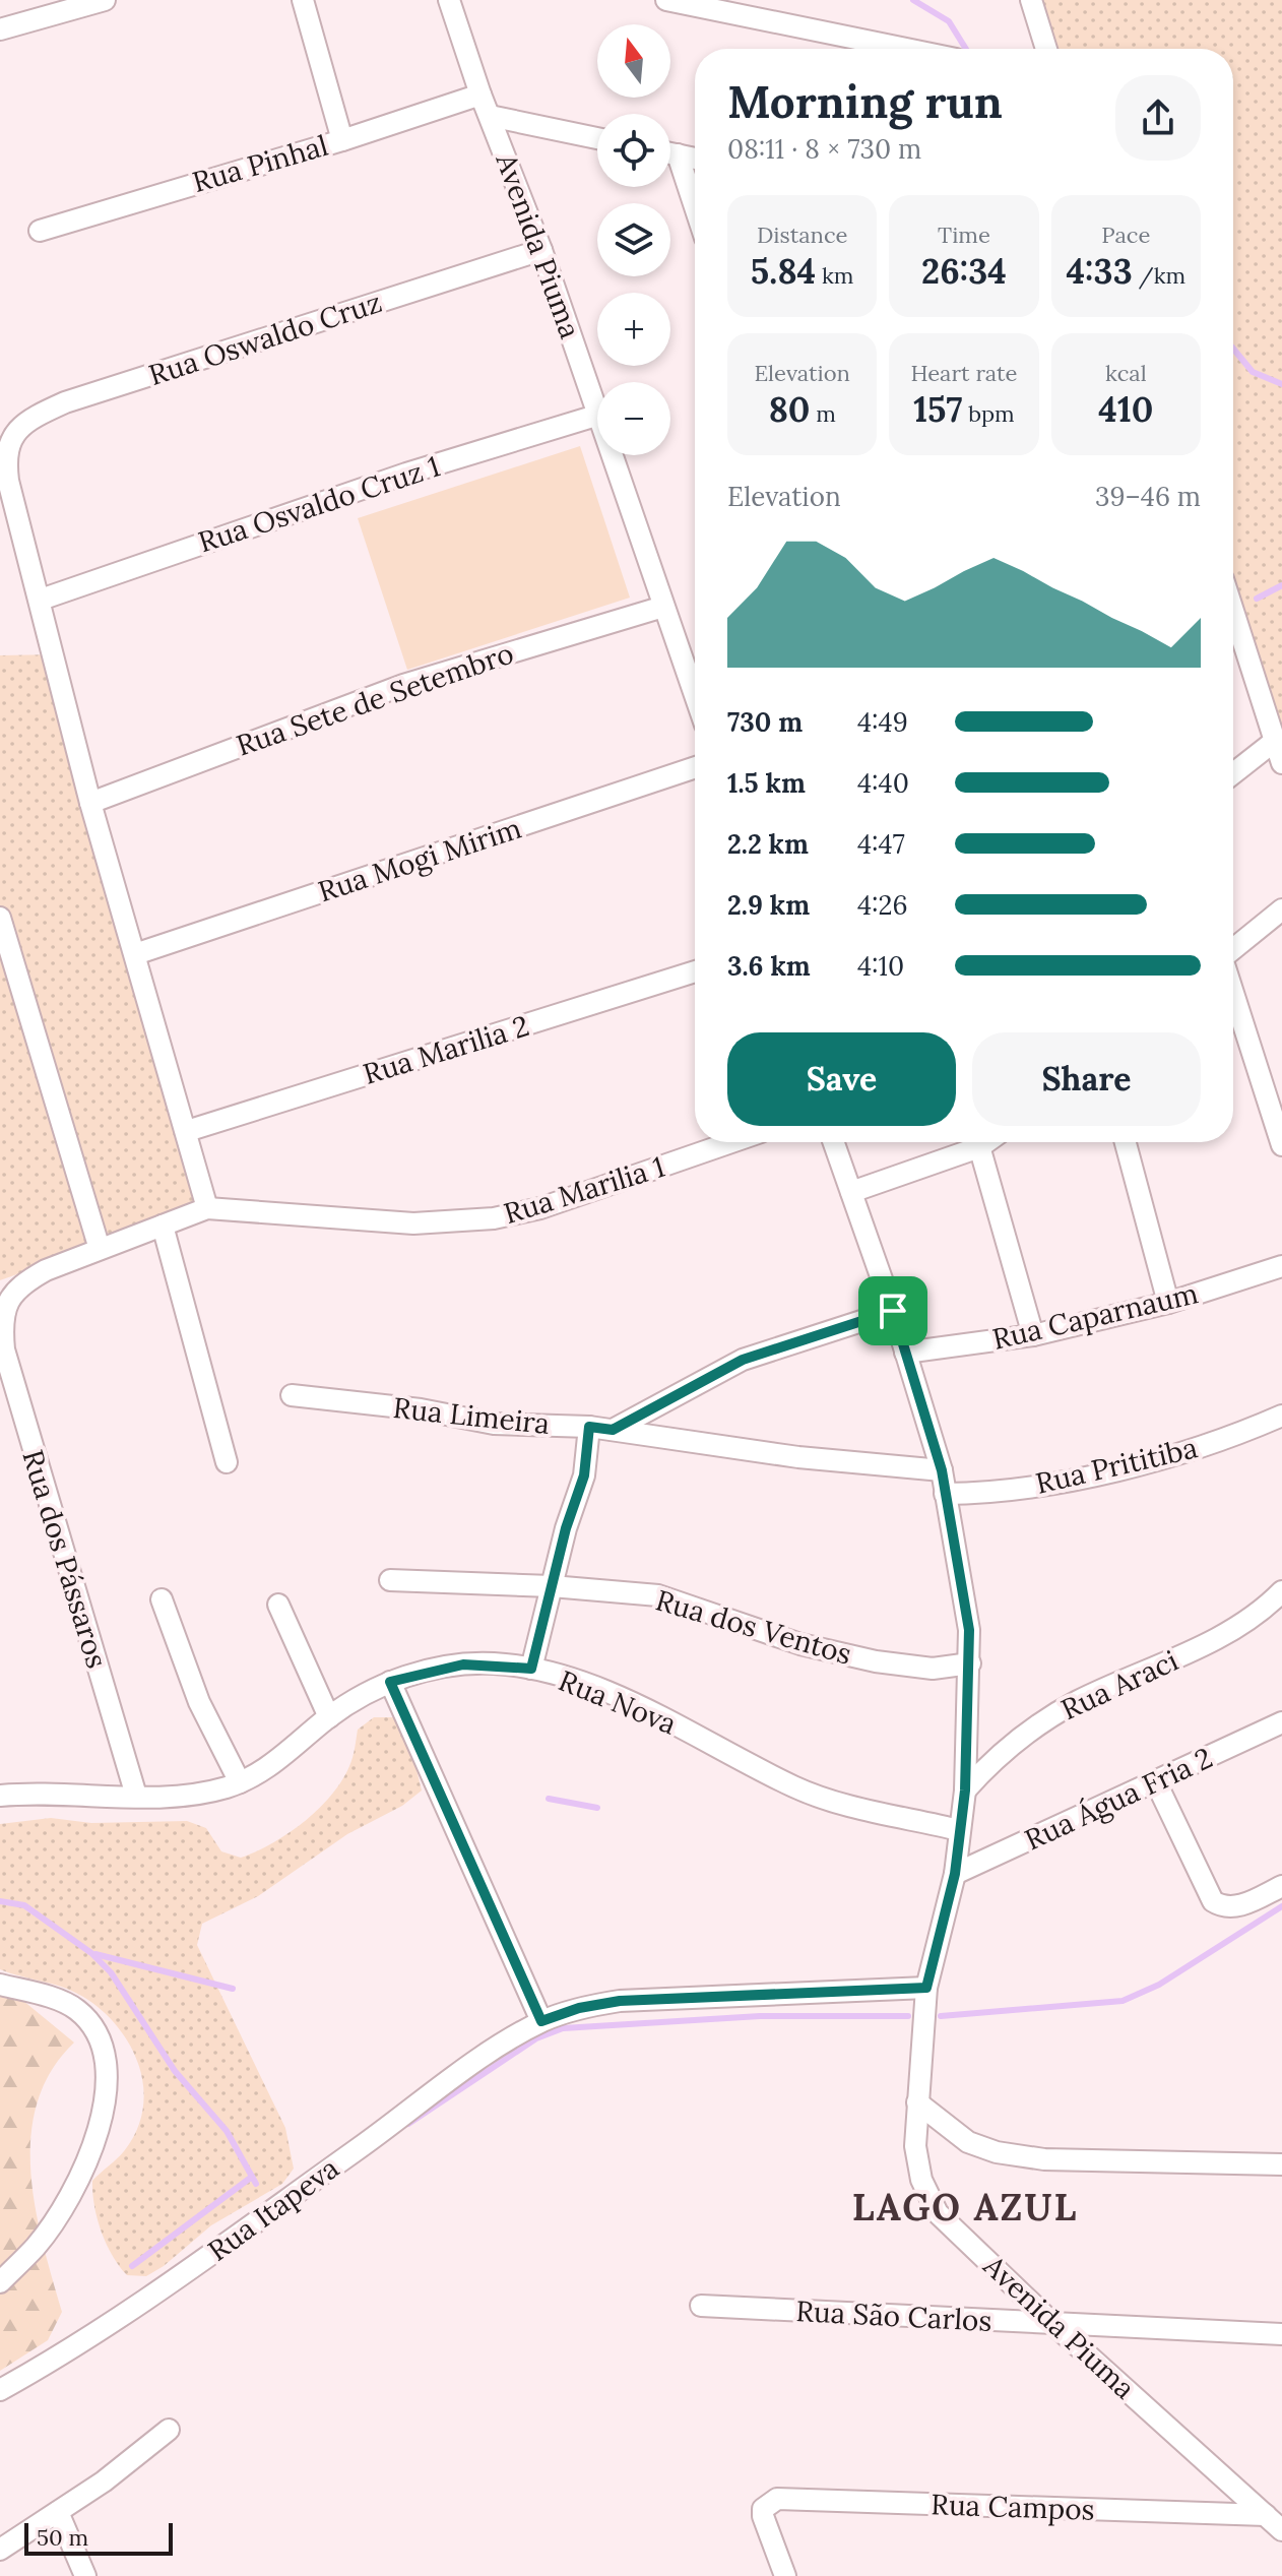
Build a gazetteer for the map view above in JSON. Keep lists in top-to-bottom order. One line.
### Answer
{"streets":{"street":["Rua Pinhal","Avenida Piuma","Rua Oswaldo Cruz","Rua Osvaldo Cruz 1","Rua Sete de Setembro","Rua Mogi Mirim","Rua Marilia 2","Rua Marilia 1","Rua Caparnaum","Rua Limeira","Rua Prititiba","Rua dos Pássaros","Rua dos Ventos","Rua Araci","Rua Nova","Rua Água Fria 2","Rua Itapeva","Rua São Carlos","Rua Campos"]},"crossings":[["Rua Pinhal","Avenida Piuma"],["Avenida Piuma","Rua Oswaldo Cruz"],["Avenida Piuma","Rua Sete de Setembro"],["Avenida Piuma","Rua Caparnaum"],["Avenida Piuma","Rua Limeira"],["Avenida Piuma","Rua Prititiba"],["Avenida Piuma","Rua dos Ventos"],["Avenida Piuma","Rua Araci"],["Avenida Piuma","Rua Nova"],["Avenida Piuma","Rua Água Fria 2"],["Avenida Piuma","Rua Itapeva"],["Avenida Piuma","Rua São Carlos"],["Avenida Piuma","Rua Campos"],["Rua Oswaldo Cruz","Rua Osvaldo Cruz 1"],["Rua Marilia 1","Rua dos Pássaros"],["Rua dos Pássaros","Rua Nova"]],"districts":["LAGO AZUL"],"scale_bar":"50 m","north":"top","page":{"map_buttons":["+","−"],"heading":["Morning run","08:11 · 8 × 730 m"],"stats":[["Distance","5.84 km"],["Time","26:34"],["Pace","4:33 /km"],["Elevation","80 m"],["Heart rate","157 bpm"],["kcal","410"]],"chart":["Elevation","39–46 m"],"list":[{"name":"730 m","note":"4:49"},{"name":"1.5 km","note":"4:40"},{"name":"2.2 km","note":"4:47"},{"name":"2.9 km","note":"4:26"},{"name":"3.6 km","note":"4:10"}],"buttons":["Save","Share"],"scale":"50 m"}}
